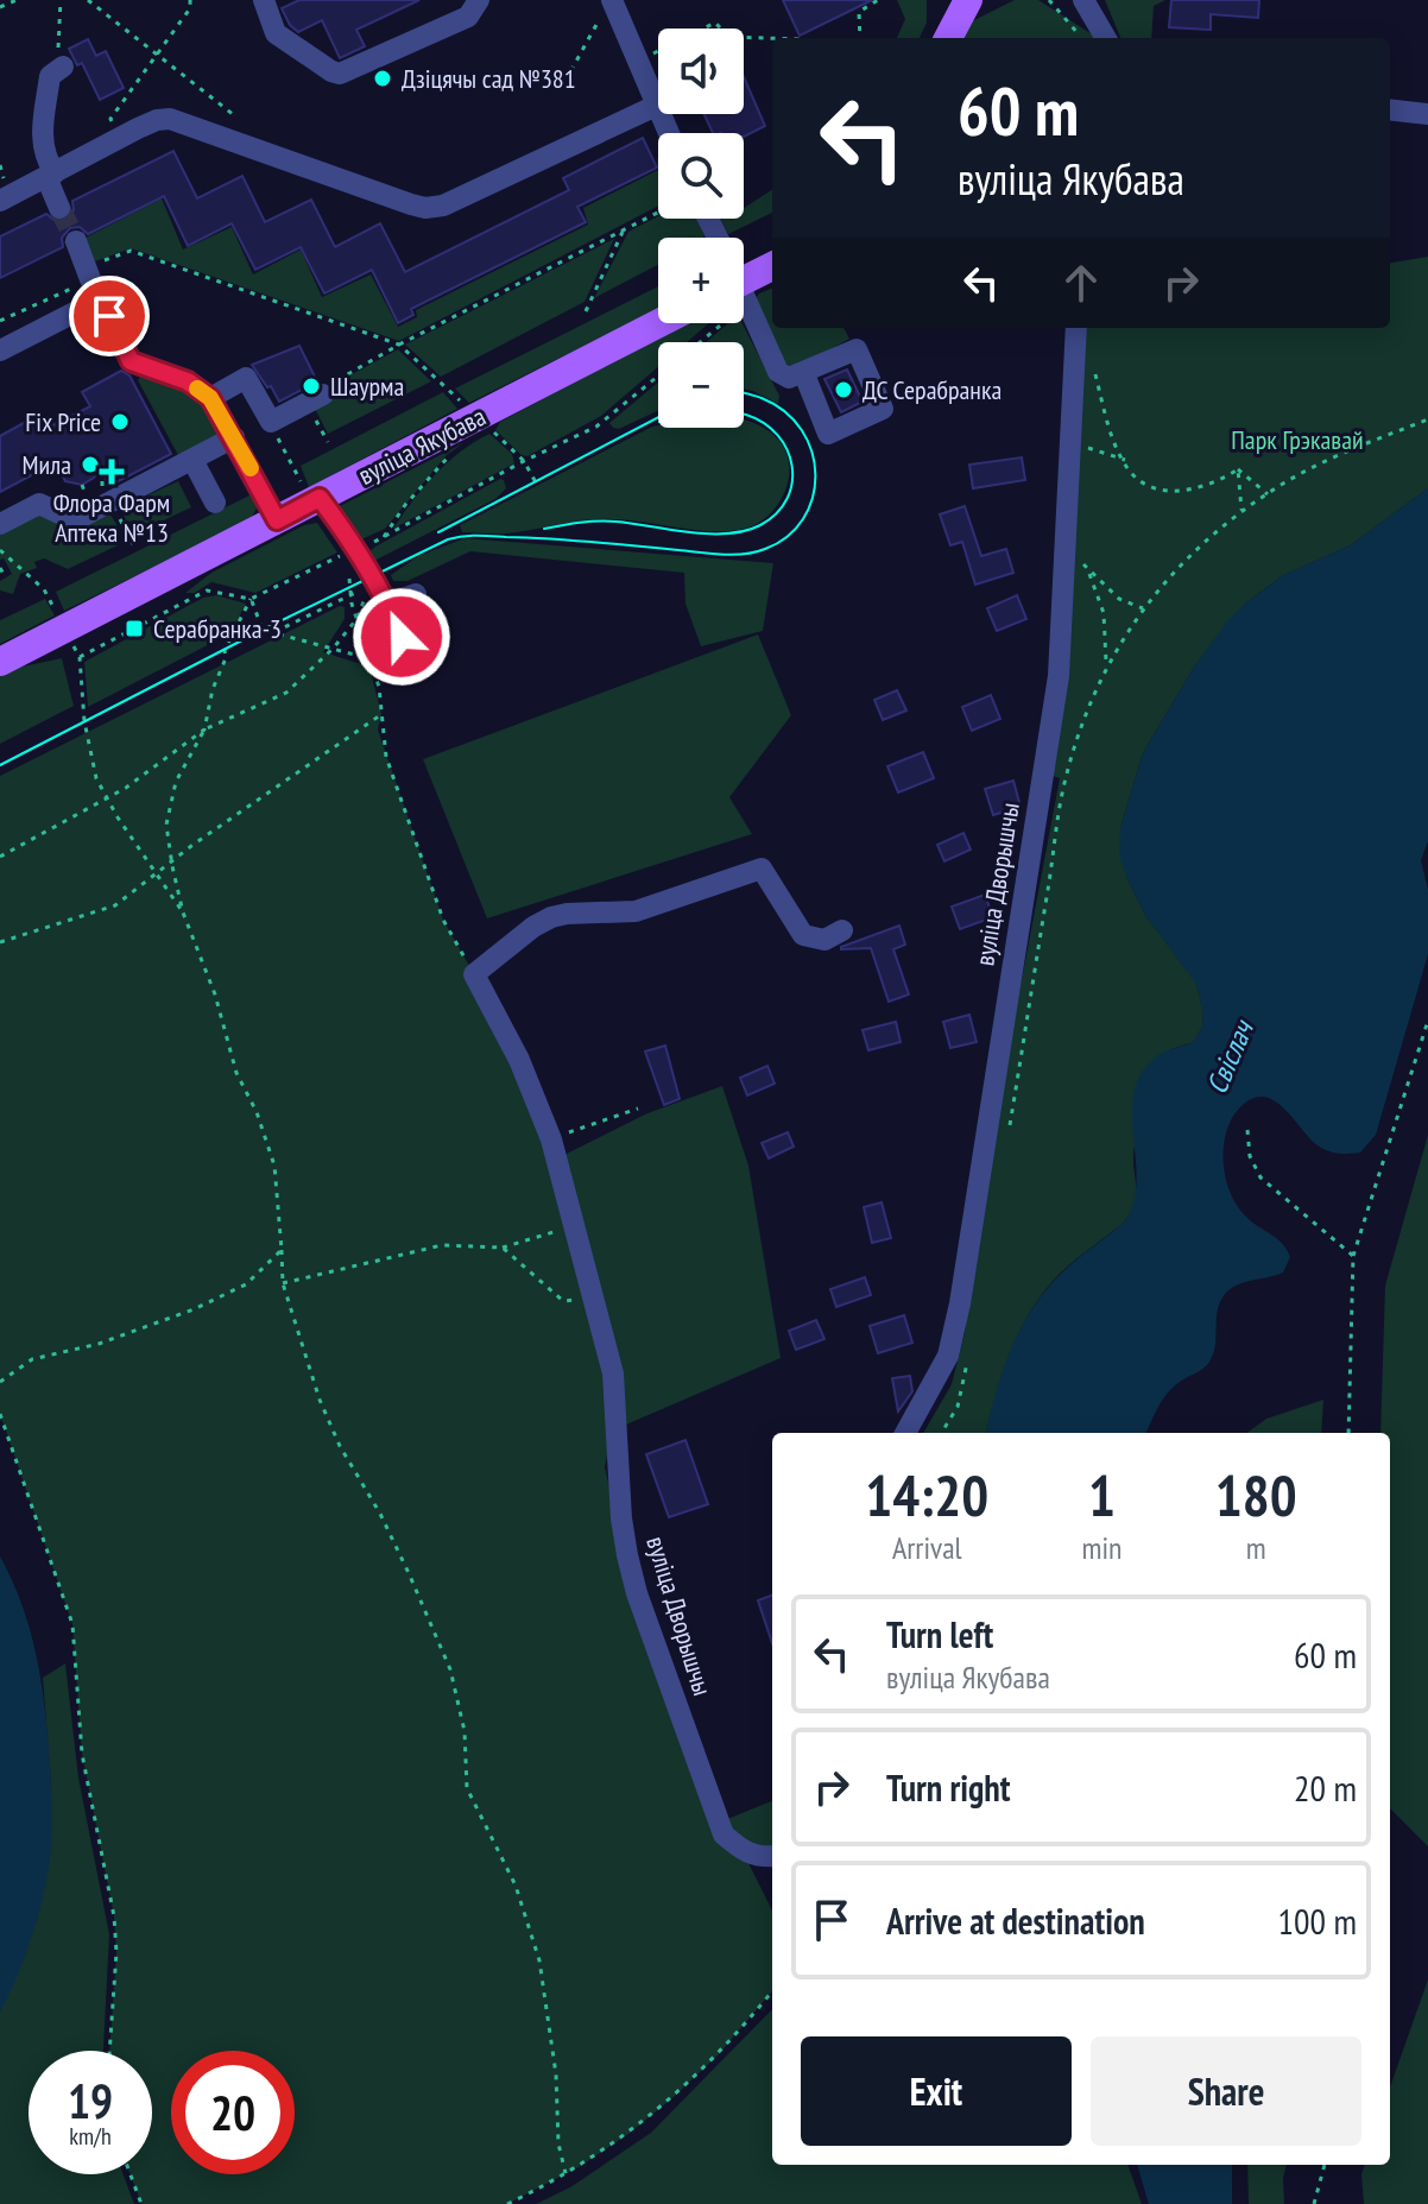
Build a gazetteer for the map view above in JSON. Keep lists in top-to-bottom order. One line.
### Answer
{"streets":{"main road":["вуліца Якубава"],"street":["вуліца Дворышчы"]},"water":["Свіслач"],"parks":["Парк Грэкавай"],"places":{"other":["Дзіцячы сад №381","Шаурма","ДС Серабранка","Fix Price","Мила"],"health":["Флора Фарм Аптека №13"],"transit":["Серабранка-3"]},"page":{"map_buttons":["+","−"],"turn":["60 m","вуліца Якубава"],"eta":["14:20","Arrival","1","min","180","m"],"list":[{"name":"Turn left","note":"вуліца Якубава","value":"60 m"},{"name":"Turn right","value":"20 m"},{"name":"Arrive at destination","value":"100 m"}],"buttons":["Exit","Share"],"speed":"19 km/h","limit":"20"}}
